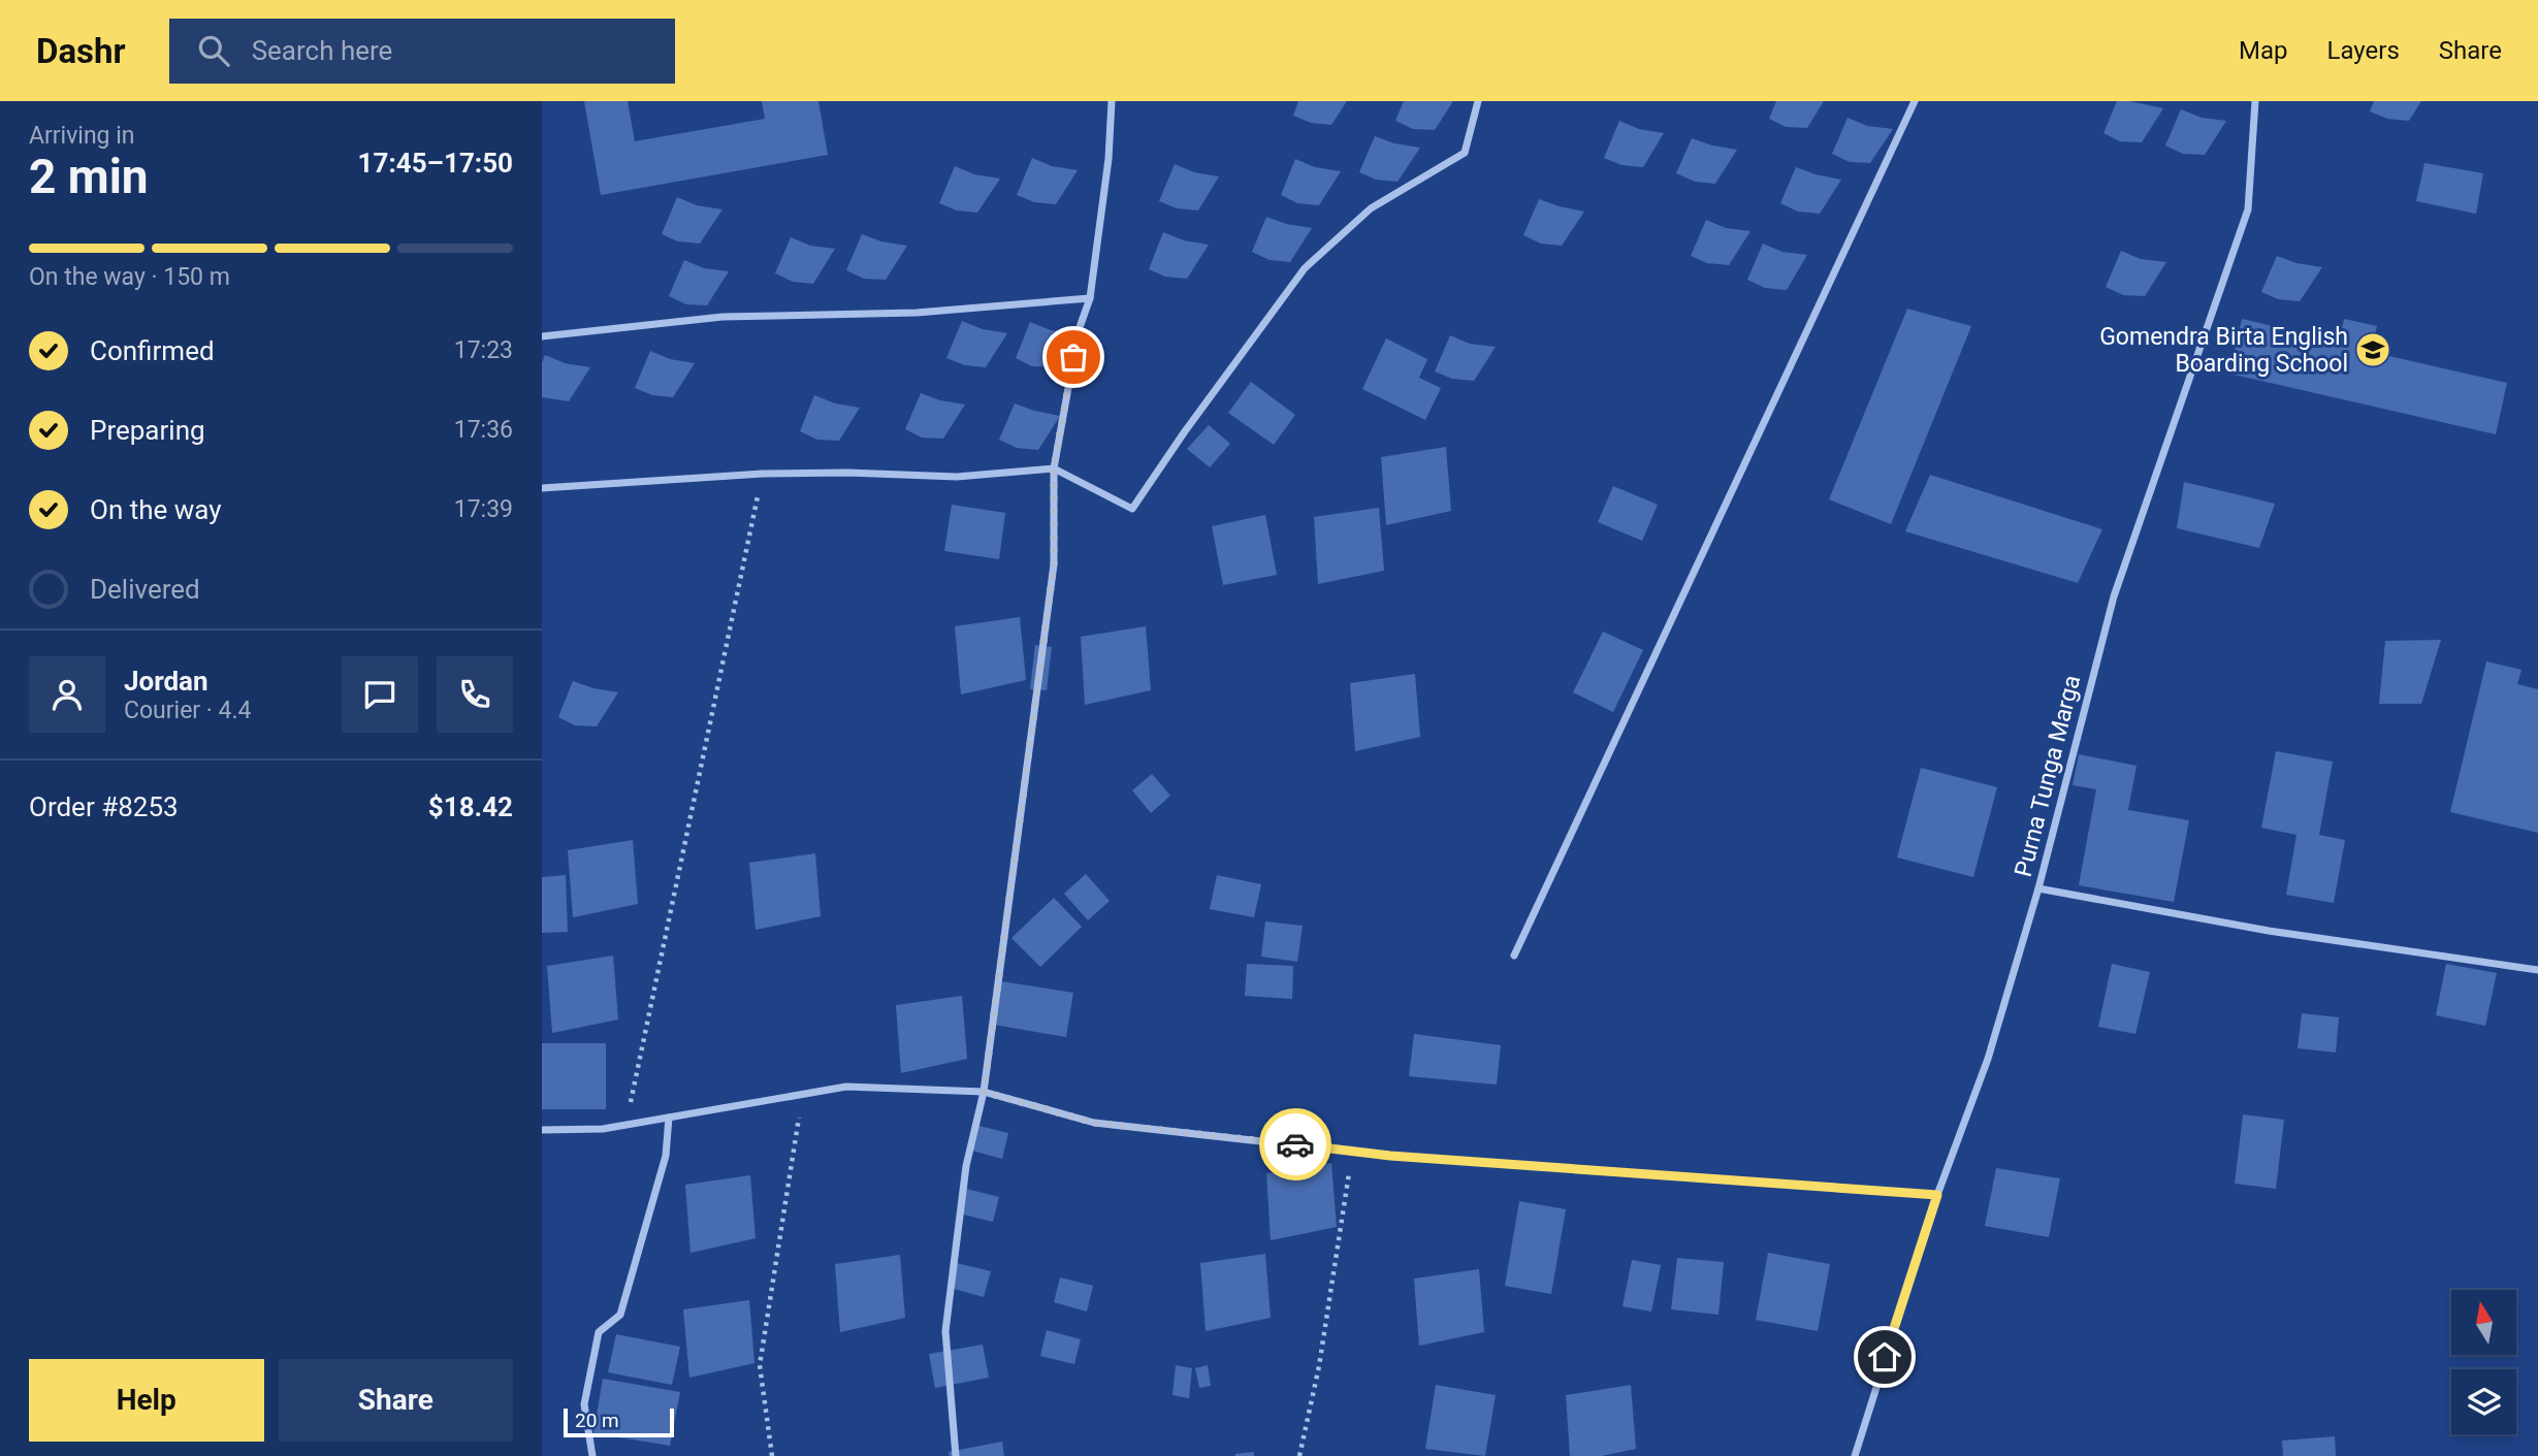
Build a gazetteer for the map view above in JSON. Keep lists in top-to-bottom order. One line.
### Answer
{"streets":{"street":["Purna Tunga Marga"]},"places":{"school or university":["Gomendra Birta English Boarding School"]},"scale_bar":"20 m","north":"top","page":{"header":"Dashr","search":"Search here","nav":["Map","Layers","Share"],"heading":["2 min","Arriving in","17:45–17:50"],"panel":["Jordan","Courier · 4.4","Order #8253","$18.42"],"bar":"On the way · 150 m","list":[["Confirmed","17:23"],["Preparing","17:36"],["On the way","17:39"],"Delivered"],"buttons":["Help","Share"],"scale":"20 m"}}
